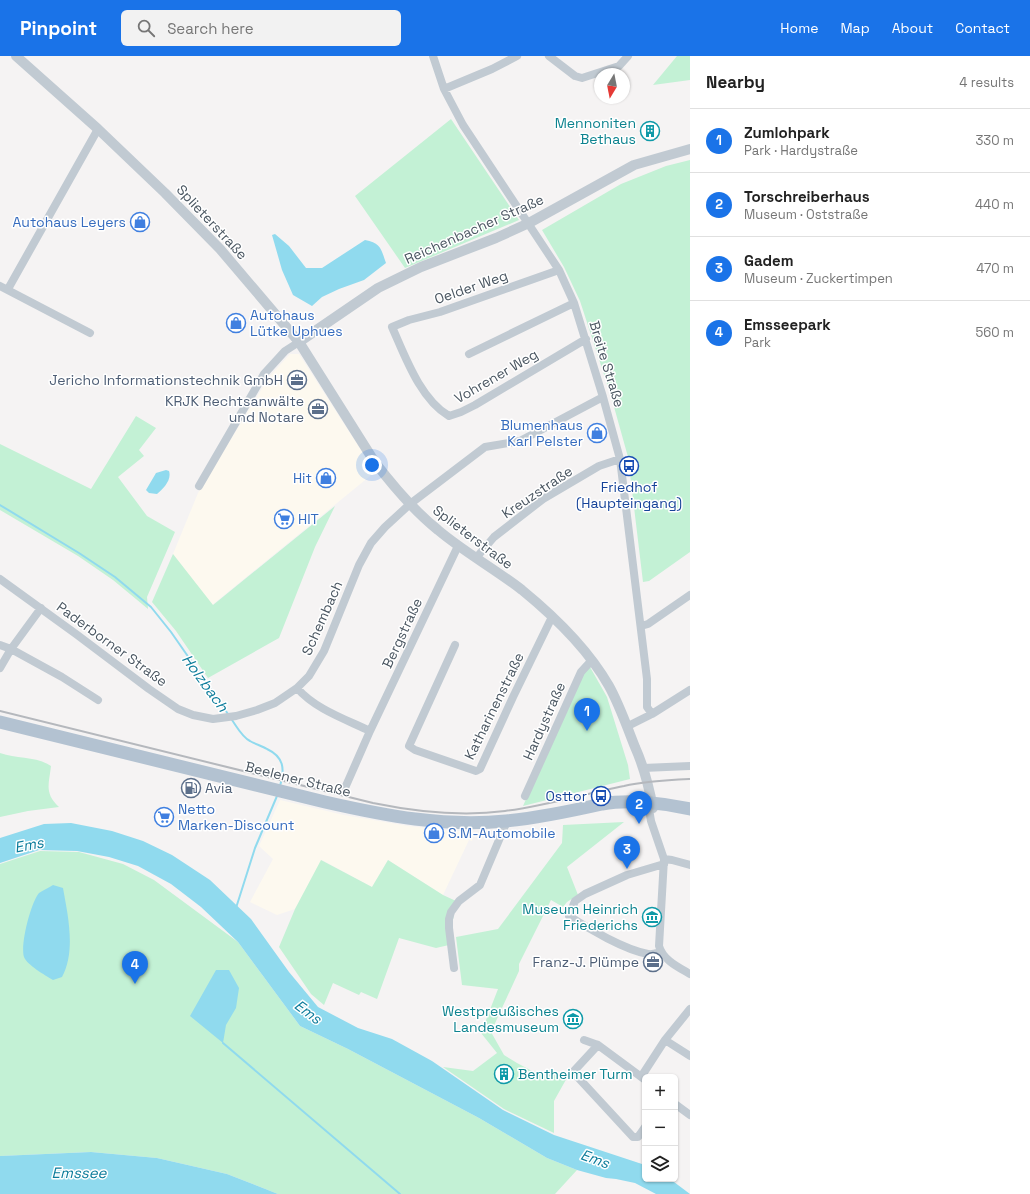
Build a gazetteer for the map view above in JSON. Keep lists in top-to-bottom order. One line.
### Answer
{"streets":{"main road":["Beelener Straße"],"street":["Splieterstraße","Reichenbacher Straße","Oelder Weg","Breite Straße","Vohrener Weg","Kreuzstraße","Schembach","Bergstraße","Paderborner Straße","Katharinenstraße","Hardystraße"]},"crossings":[["Splieterstraße","Reichenbacher Straße"],["Splieterstraße","Kreuzstraße"],["Splieterstraße","Schembach"],["Splieterstraße","Bergstraße"],["Splieterstraße","Katharinenstraße"],["Splieterstraße","Hardystraße"],["Splieterstraße","Beelener Straße"],["Reichenbacher Straße","Breite Straße"],["Oelder Weg","Breite Straße"],["Oelder Weg","Vohrener Weg"],["Breite Straße","Vohrener Weg"],["Breite Straße","Kreuzstraße"],["Breite Straße","Schembach"],["Schembach","Paderborner Straße"]],"water":["Holzbach","Ems","Emssee"],"places":{"building":["Mennoniten Bethaus","Bentheimer Turm"],"shop":["Autohaus Leyers","Autohaus Lütke Uphues","Blumenhaus Karl Pelster","Hit","S.M-Automobile"],"office":["Jericho Informationstechnik GmbH","KRJK Rechtsanwälte und Notare","Franz-J. Plümpe"],"bus stop":["Friedhof (Haupteingang)","Osttor"],"supermarket":["HIT","Netto Marken-Discount"],"fuel station":["Avia"],"museum":["Museum Heinrich Friederichs","Westpreußisches Landesmuseum"]},"north":"bottom","page":{"header":"Pinpoint","search":"Search here","nav":["Home","Map","About","Contact"],"heading":["Nearby","4 results"],"list":[{"mark":"1","name":"Zumlohpark","note":"Park · Hardystraße","value":"330 m"},{"mark":"2","name":"Torschreiberhaus","note":"Museum · Oststraße","value":"440 m"},{"mark":"3","name":"Gadem","note":"Museum · Zuckertimpen","value":"470 m"},{"mark":"4","name":"Emsseepark","note":"Park","value":"560 m"}],"pins":["1","2","3","4"],"map_buttons":["+","−"]}}
